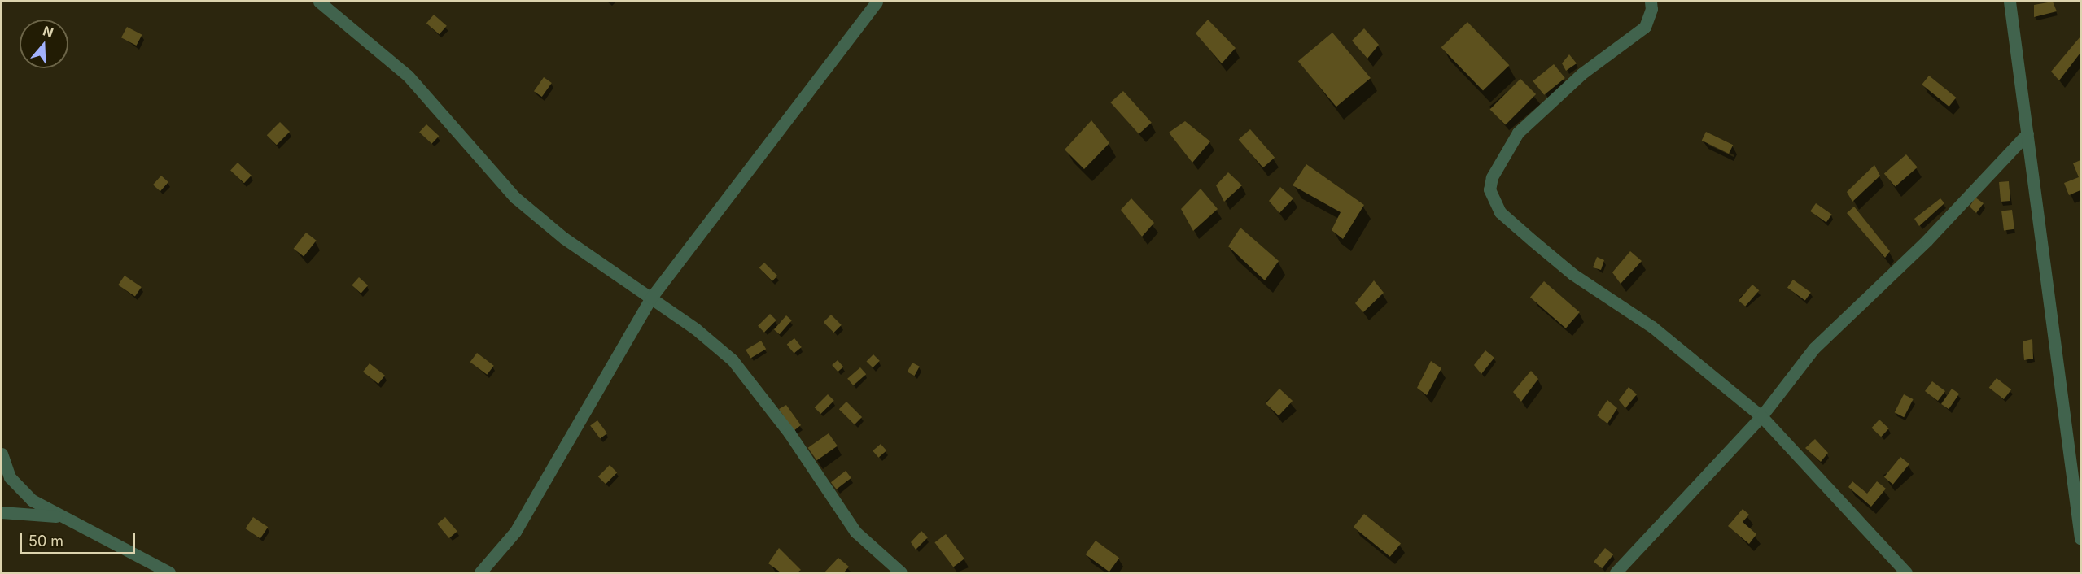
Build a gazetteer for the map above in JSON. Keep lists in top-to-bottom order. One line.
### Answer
{"scale_bar":"50 m","north":"top"}
